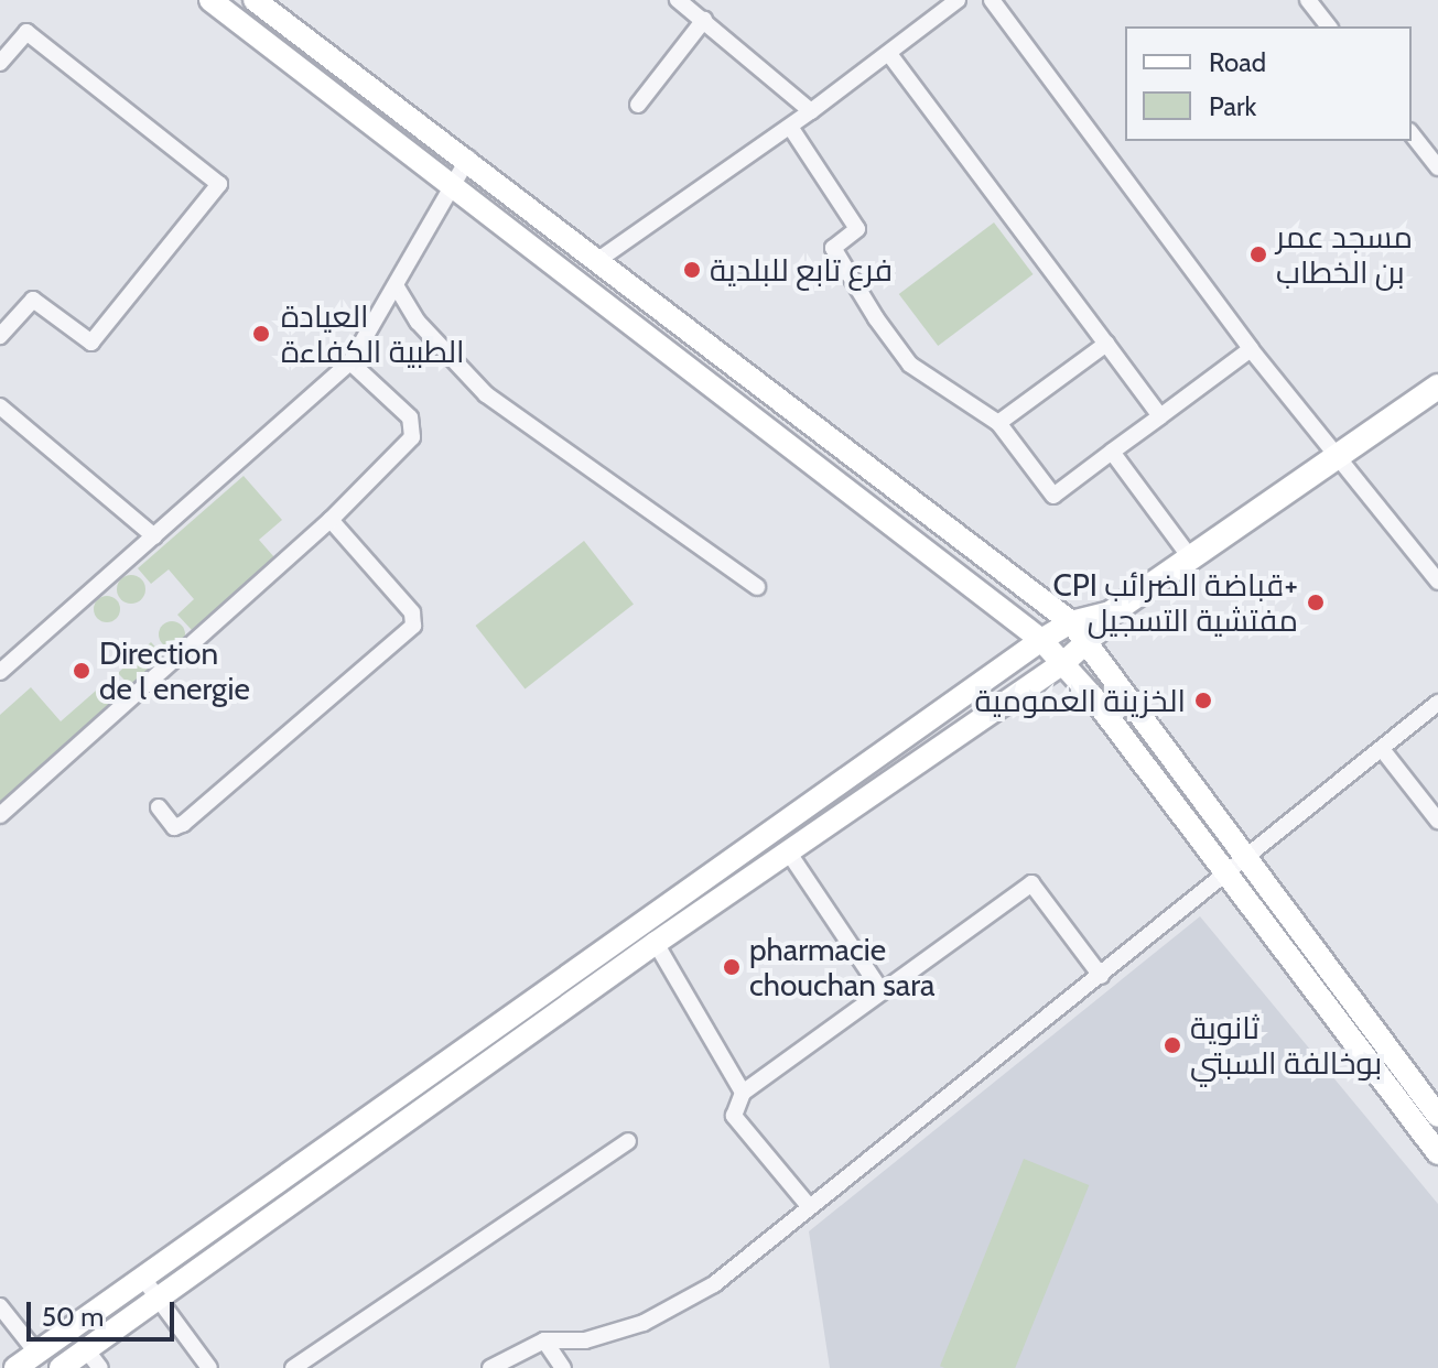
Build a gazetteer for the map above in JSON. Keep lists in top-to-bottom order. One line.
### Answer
{"places":["مسجد عمر بن الخطاب","فرع تابع للبلدية","العيادة الطبية الكفاءة","CPI قباضة الضرائب+ مفتشية التسجيل","Direction de l energie","الخزينة العمومية","pharmacie chouchan sara","ثانوية بوخالفة السبتي"],"legend":["Road","Park"],"scale_bar":"50 m"}
